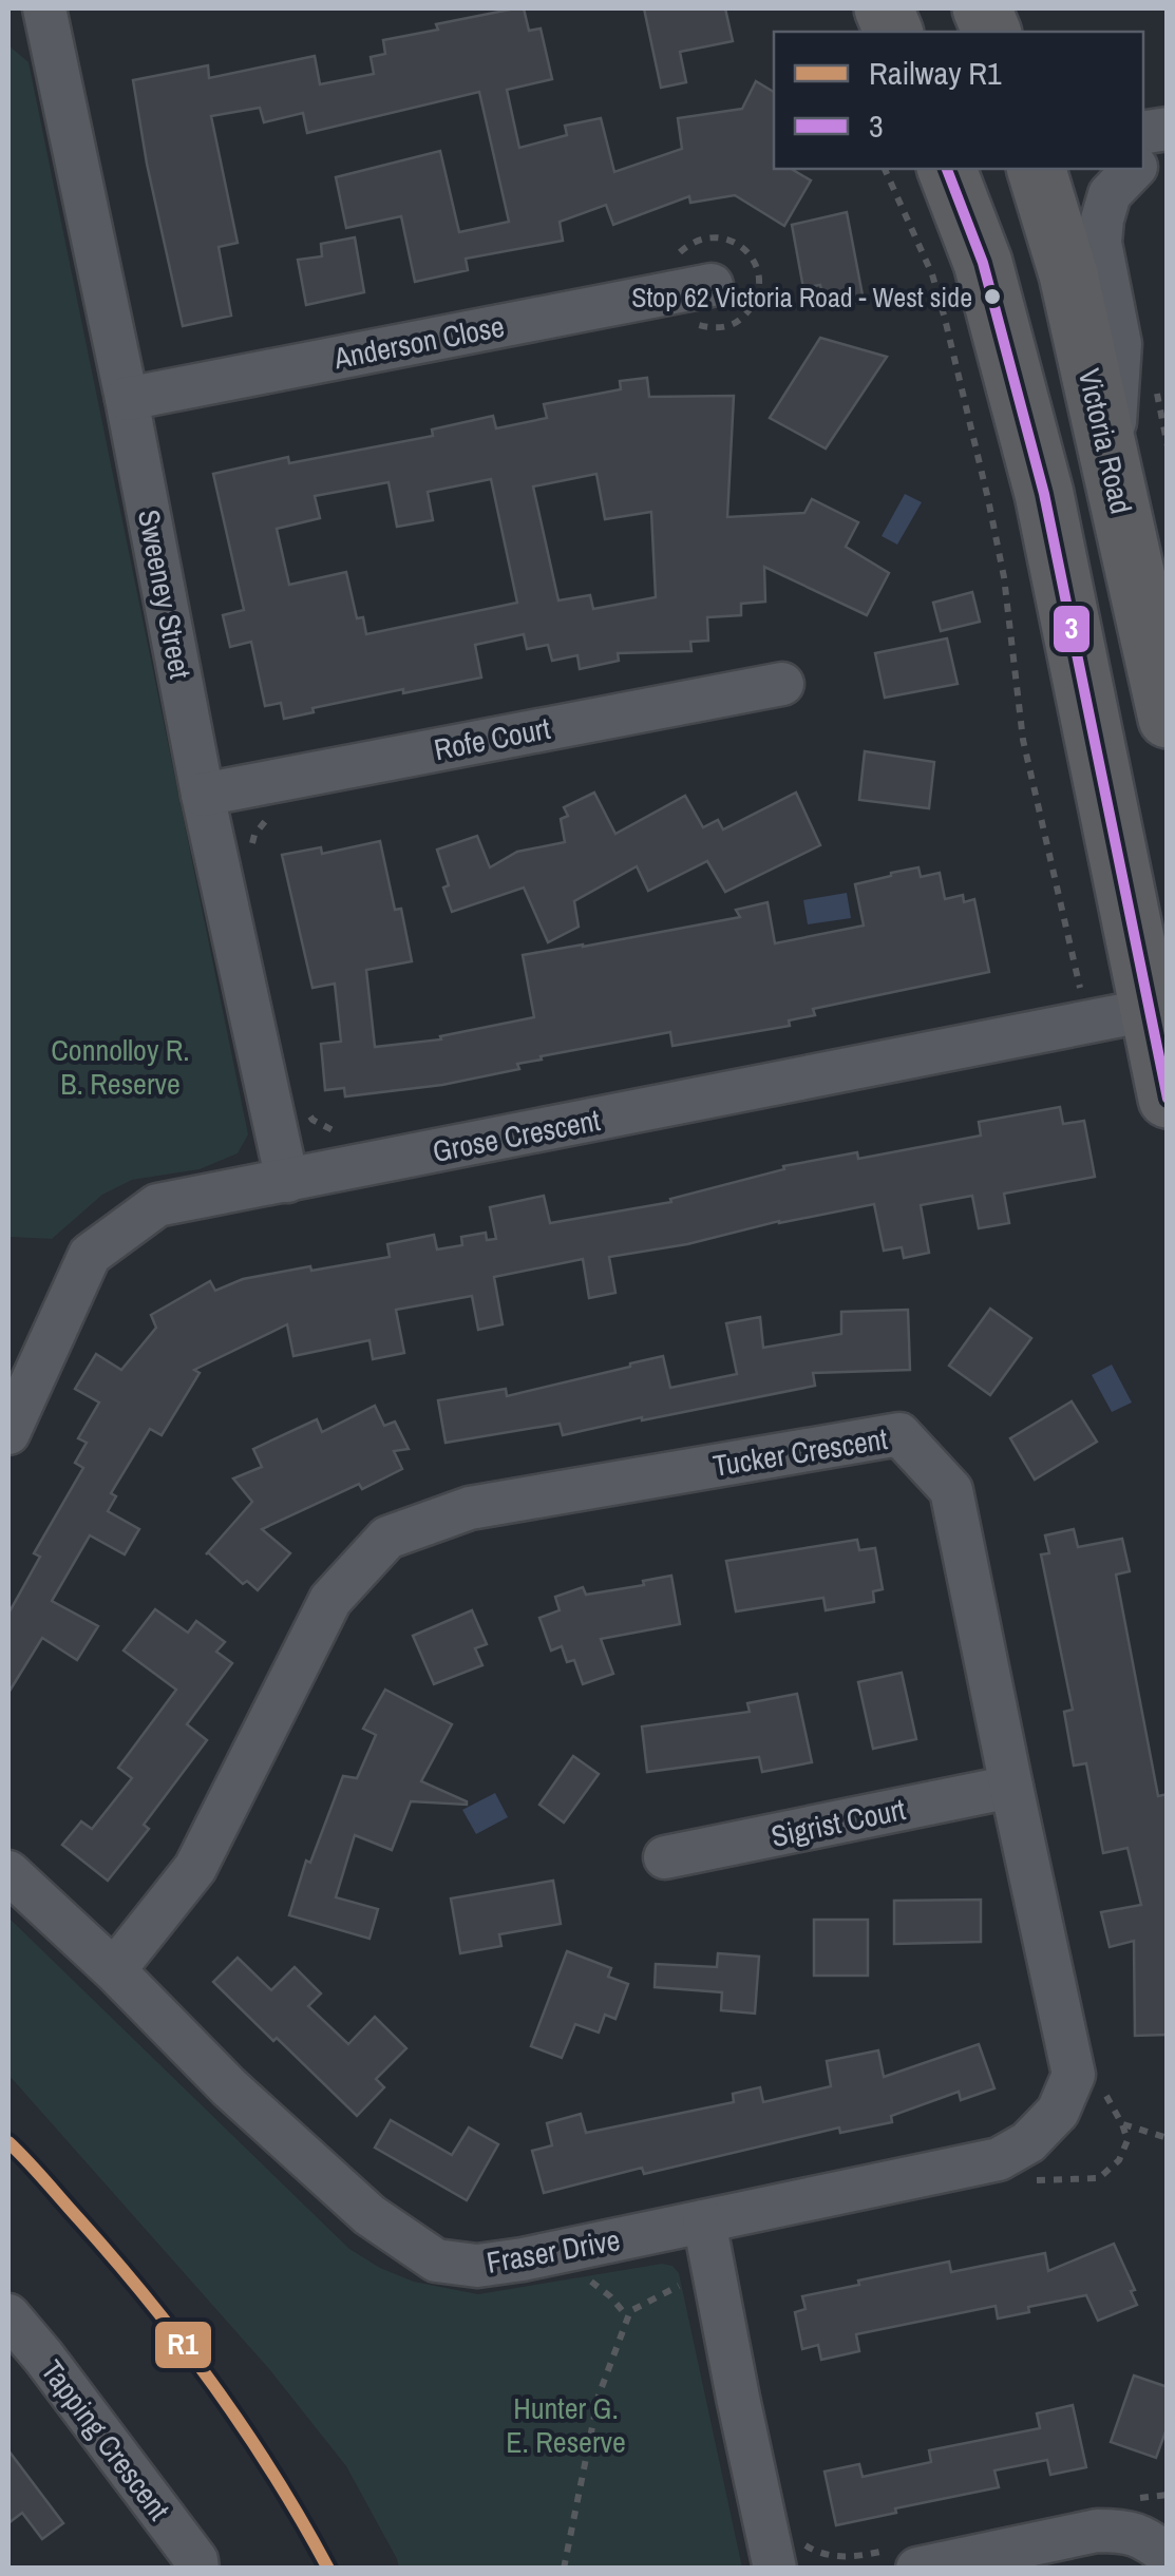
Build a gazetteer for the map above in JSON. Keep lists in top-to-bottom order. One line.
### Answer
{"streets":{"highway":["Victoria Road"],"street":["Anderson Close","Sweeney Street","Rofe Court","Grose Crescent","Tucker Crescent","Sigrist Court","Fraser Drive","Tapping Crescent"]},"crossings":[["Anderson Close","Sweeney Street"],["Sweeney Street","Rofe Court"],["Sweeney Street","Grose Crescent"],["Tucker Crescent","Sigrist Court"],["Tucker Crescent","Fraser Drive"]],"parks":["Connolloy R. B. Reserve","Hunter G. E. Reserve"],"places":["Stop 62 Victoria Road - West side"],"lines":["transit line 3","rail line R1"],"legend":["Railway R1","3"]}
